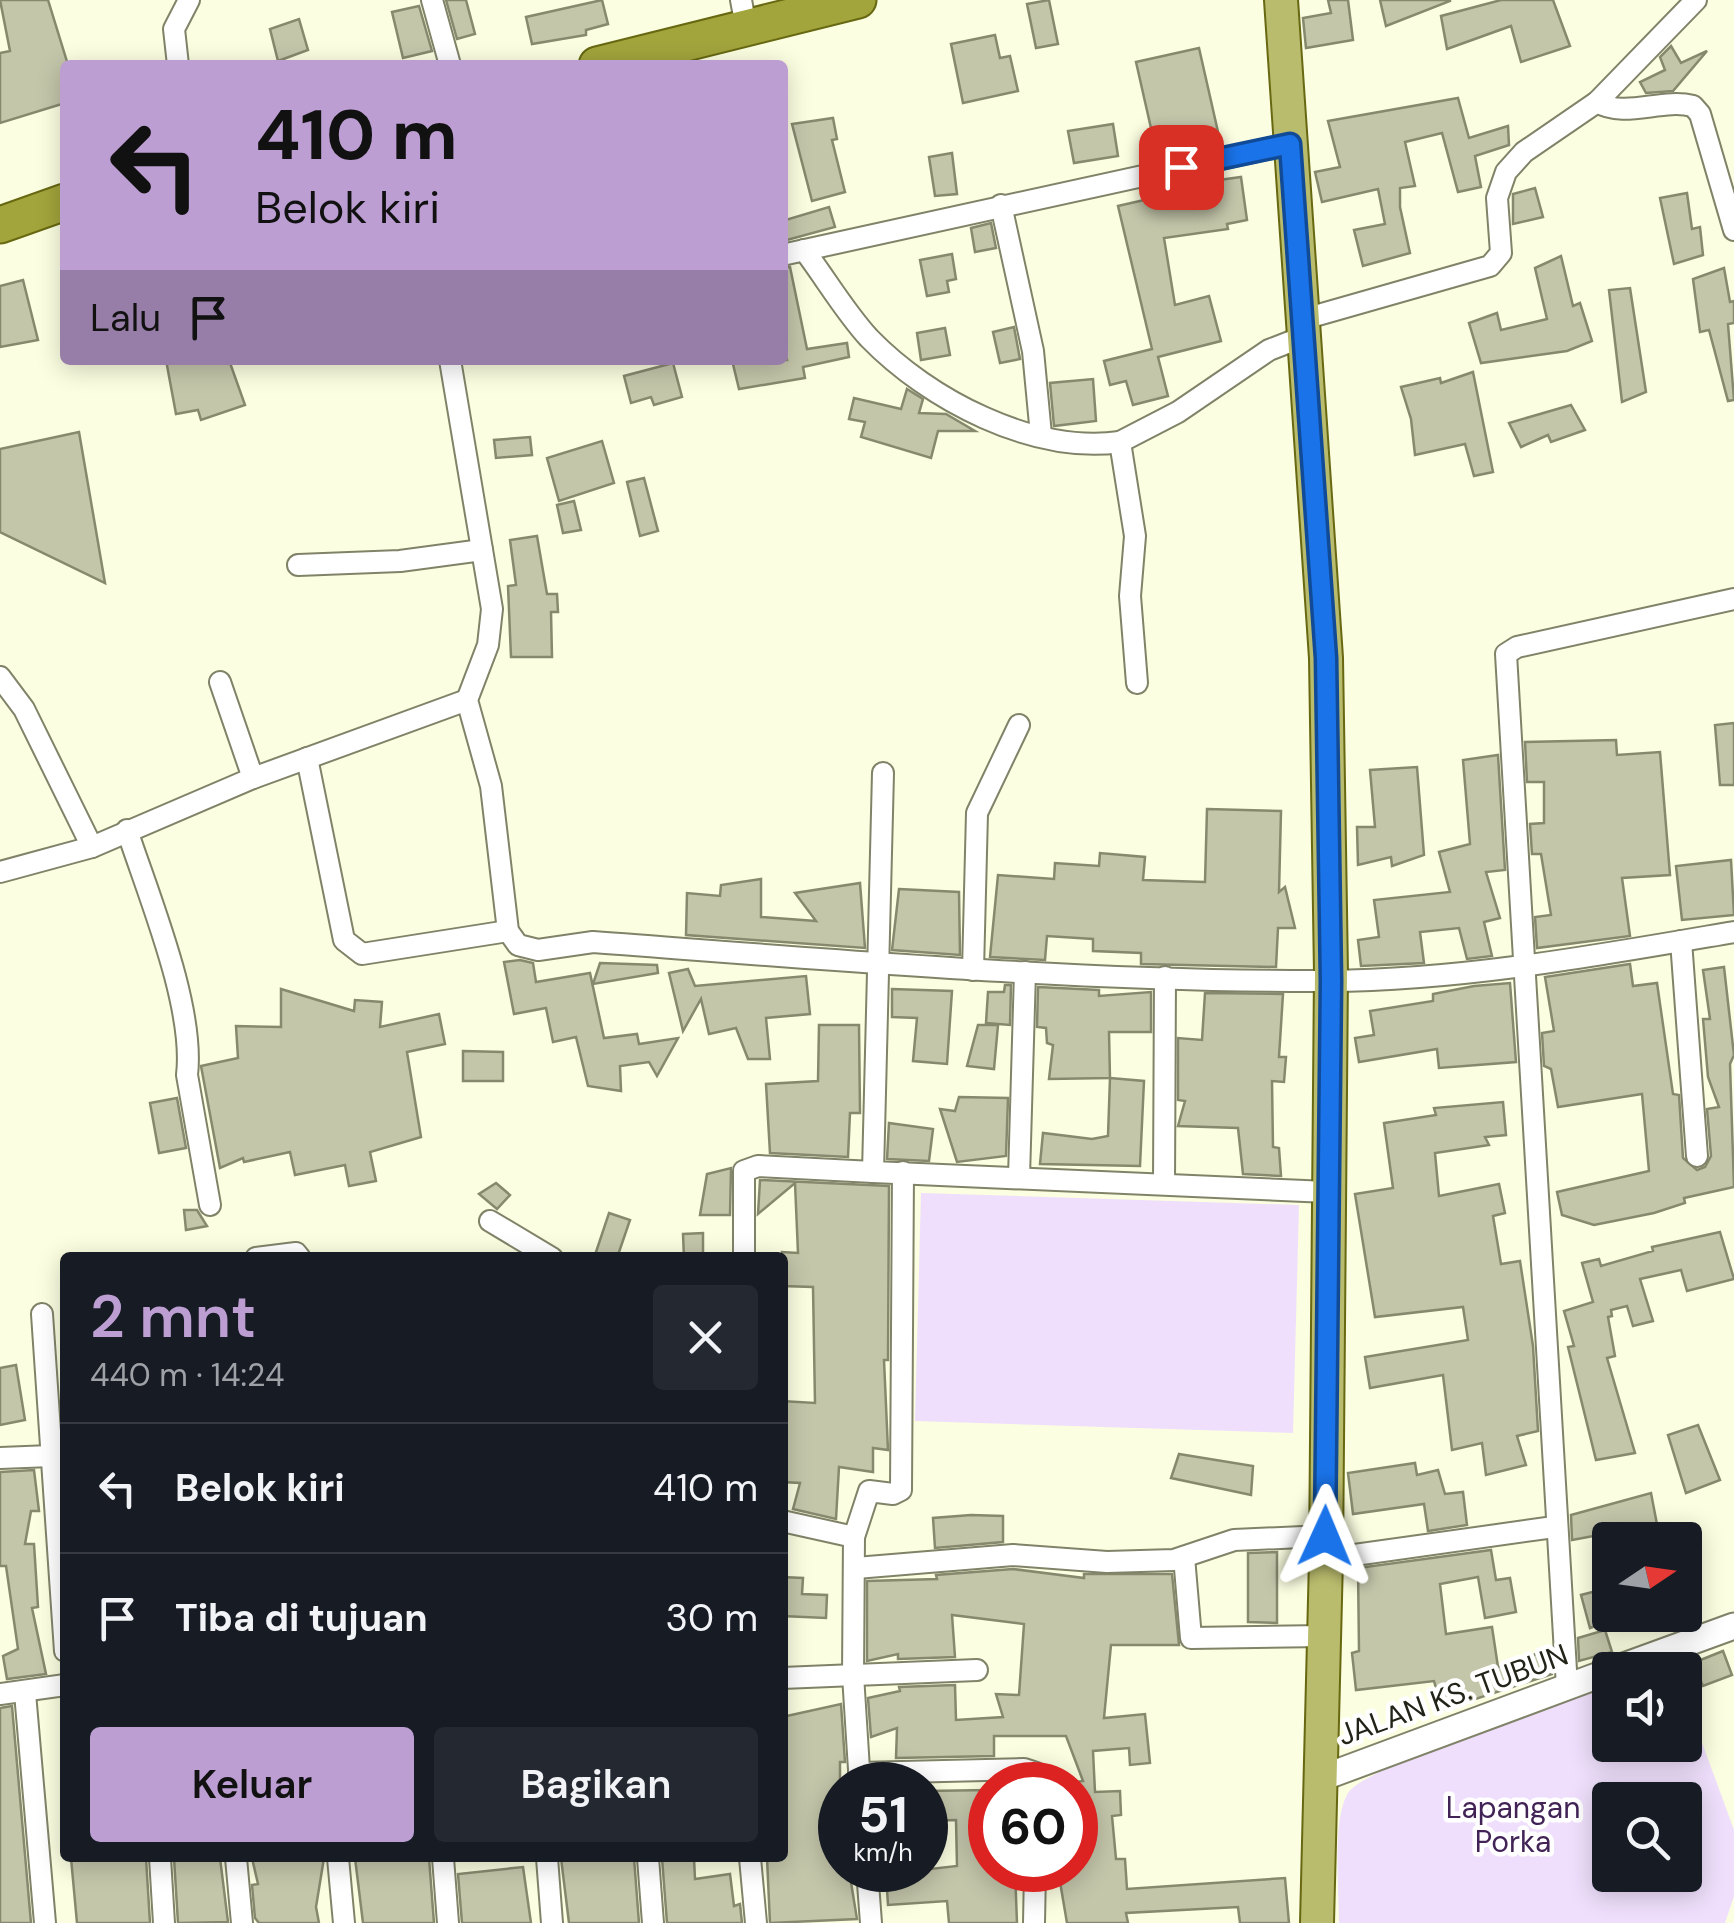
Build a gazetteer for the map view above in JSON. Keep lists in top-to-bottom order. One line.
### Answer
{"streets":{"street":["JALAN KS. TUBUN"]},"parks":["Lapangan Porka"],"north":"right","page":{"turn":["410 m","Belok kiri"],"then":"Lalu","heading":["2 mnt","440 m · 14:24"],"list":[{"name":"Belok kiri","value":"410 m"},{"name":"Tiba di tujuan","value":"30 m"}],"buttons":["Keluar","Bagikan"],"speed":"51 km/h","limit":"60"}}
